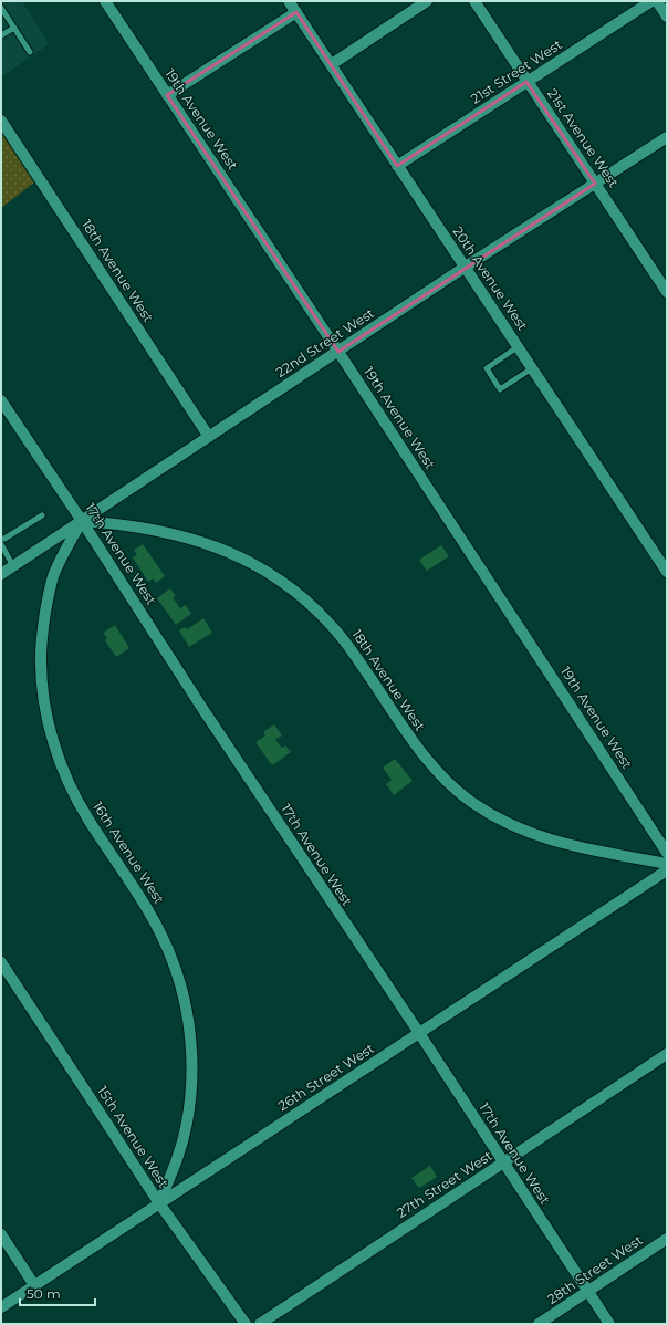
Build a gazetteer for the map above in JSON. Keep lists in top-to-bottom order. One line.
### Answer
{"streets":{"street":["21st Street West","19th Avenue West","21st Avenue West","18th Avenue West","20th Avenue West","22nd Street West","17th Avenue West","16th Avenue West","26th Street West","15th Avenue West","27th Street West","28th Street West"]},"crossings":[["21st Street West","21st Avenue West"],["21st Street West","20th Avenue West"],["19th Avenue West","22nd Street West"],["21st Avenue West","22nd Street West"],["18th Avenue West","22nd Street West"],["18th Avenue West","17th Avenue West"],["18th Avenue West","16th Avenue West"],["20th Avenue West","22nd Street West"],["22nd Street West","17th Avenue West"],["22nd Street West","16th Avenue West"],["17th Avenue West","16th Avenue West"],["17th Avenue West","26th Street West"],["17th Avenue West","27th Street West"],["17th Avenue West","28th Street West"],["16th Avenue West","26th Street West"],["16th Avenue West","15th Avenue West"],["26th Street West","15th Avenue West"]],"scale_bar":"50 m"}
